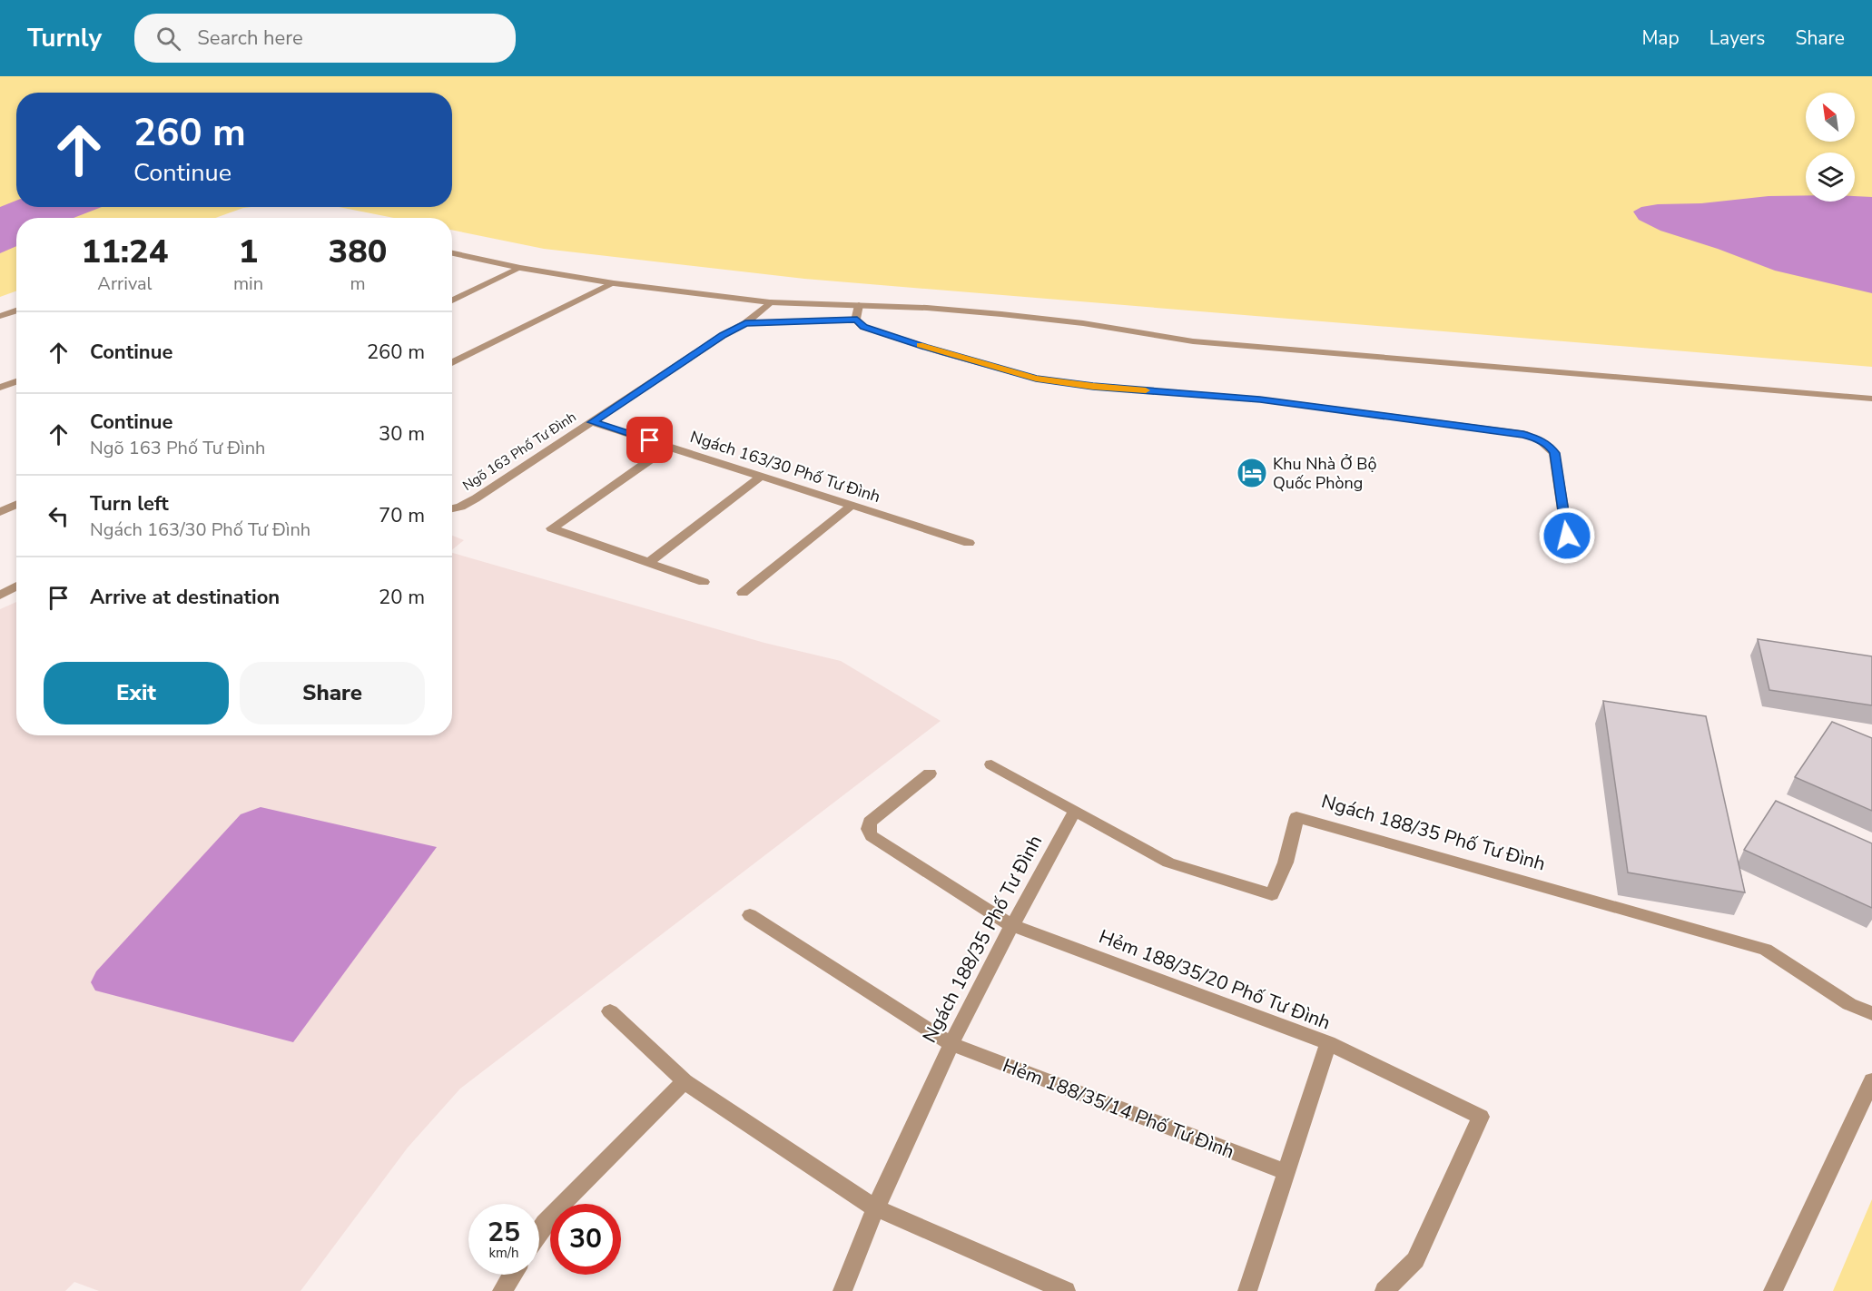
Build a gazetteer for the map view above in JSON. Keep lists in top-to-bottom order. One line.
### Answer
{"streets":{"street":["Ngõ 163 Phố Tư Đình","Ngách 163/30 Phố Tư Đình","Ngách 188/35 Phố Tư Đình","Hẻm 188/35/20 Phố Tư Đình","Hẻm 188/35/14 Phố Tư Đình"]},"crossings":[["Ngõ 163 Phố Tư Đình","Ngách 163/30 Phố Tư Đình"],["Ngách 188/35 Phố Tư Đình","Hẻm 188/35/20 Phố Tư Đình"],["Ngách 188/35 Phố Tư Đình","Hẻm 188/35/14 Phố Tư Đình"]],"places":{"hotel":["Khu Nhà Ở Bộ Quốc Phòng"]},"north":"top left","page":{"header":"Turnly","search":"Search here","nav":["Map","Layers","Share"],"turn":["260 m","Continue"],"eta":["11:24","Arrival","1","min","380","m"],"list":[{"name":"Continue","value":"260 m"},{"name":"Continue","note":"Ngõ 163 Phố Tư Đình","value":"30 m"},{"name":"Turn left","note":"Ngách 163/30 Phố Tư Đình","value":"70 m"},{"name":"Arrive at destination","value":"20 m"}],"buttons":["Exit","Share"],"speed":"25 km/h","limit":"30"}}
